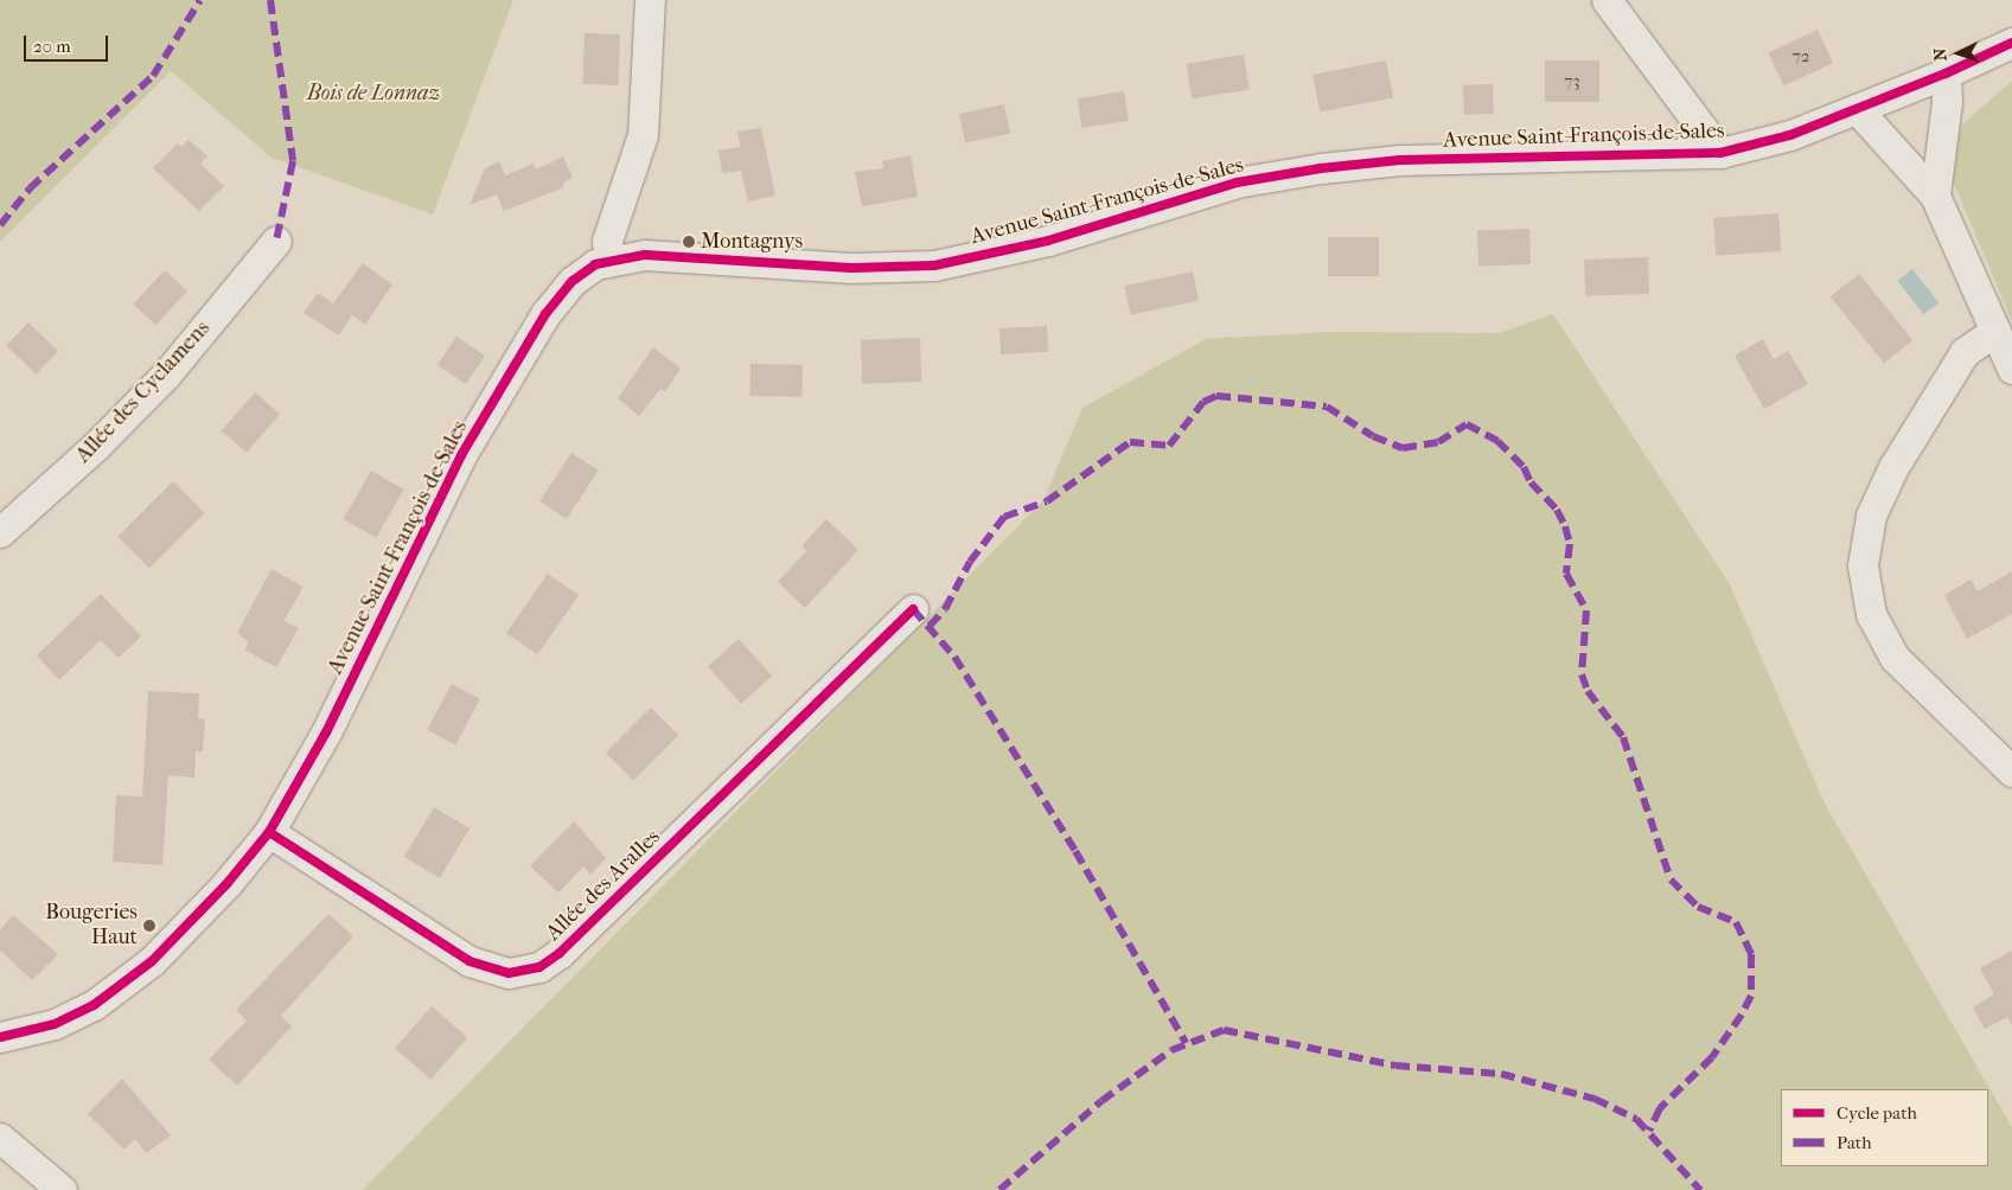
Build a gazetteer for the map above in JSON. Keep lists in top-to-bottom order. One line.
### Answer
{"streets":{"street":["Avenue Saint-François-de-Sales","Allée des Cyclamens","Allée des Aralles"]},"crossings":[["Avenue Saint-François-de-Sales","Allée des Aralles"]],"parks":["Bois de Lonnaz"],"places":["Montagnys","Bougeries Haut"],"house_numbers":["72","73"],"legend":["Cycle path","Path"],"scale_bar":"20 m","north":"left"}
